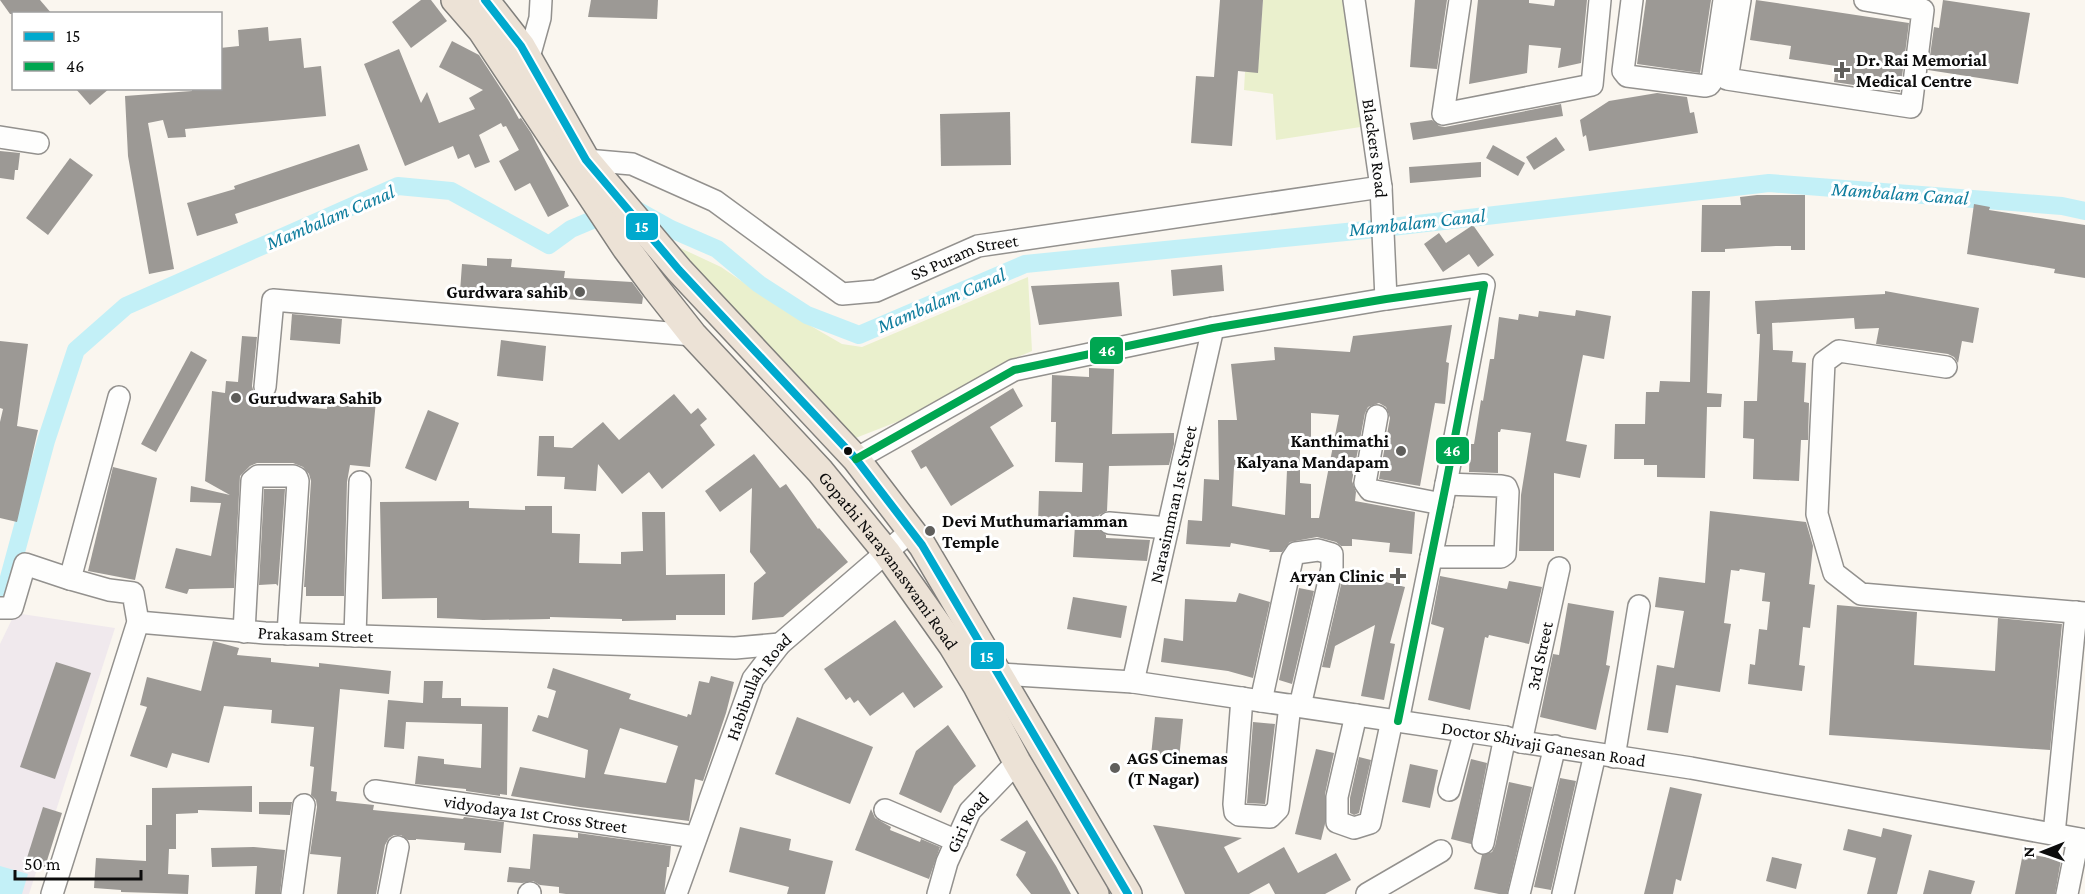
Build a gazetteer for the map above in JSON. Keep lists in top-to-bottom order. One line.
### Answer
{"streets":{"main road":["Gopathi Narayanaswami Road"],"street":["Blackers Road","SS Puram Street","Narasimman 1st Street","Prakasam Street","3rd Street","Habibullah Road","Doctor Shivaji Ganesan Road","vidyodaya 1st Cross Street","Giri Road"]},"crossings":[["Blackers Road","SS Puram Street"],["Narasimman 1st Street","Doctor Shivaji Ganesan Road"],["Gopathi Narayanaswami Road","Habibullah Road"],["Gopathi Narayanaswami Road","Doctor Shivaji Ganesan Road"],["Gopathi Narayanaswami Road","Giri Road"],["Prakasam Street","Habibullah Road"],["3rd Street","Doctor Shivaji Ganesan Road"],["Habibullah Road","vidyodaya 1st Cross Street"]],"water":["Mambalam Canal"],"places":{"health":["Dr. Rai Memorial Medical Centre","Aryan Clinic"],"other":["Gurdwara sahib","Gurudwara Sahib","Kanthimathi Kalyana Mandapam","Devi Muthumariamman Temple","AGS Cinemas (T Nagar)"]},"lines":["transit line 15","transit line 46"],"legend":["15","46"],"scale_bar":"50 m","north":"left"}
